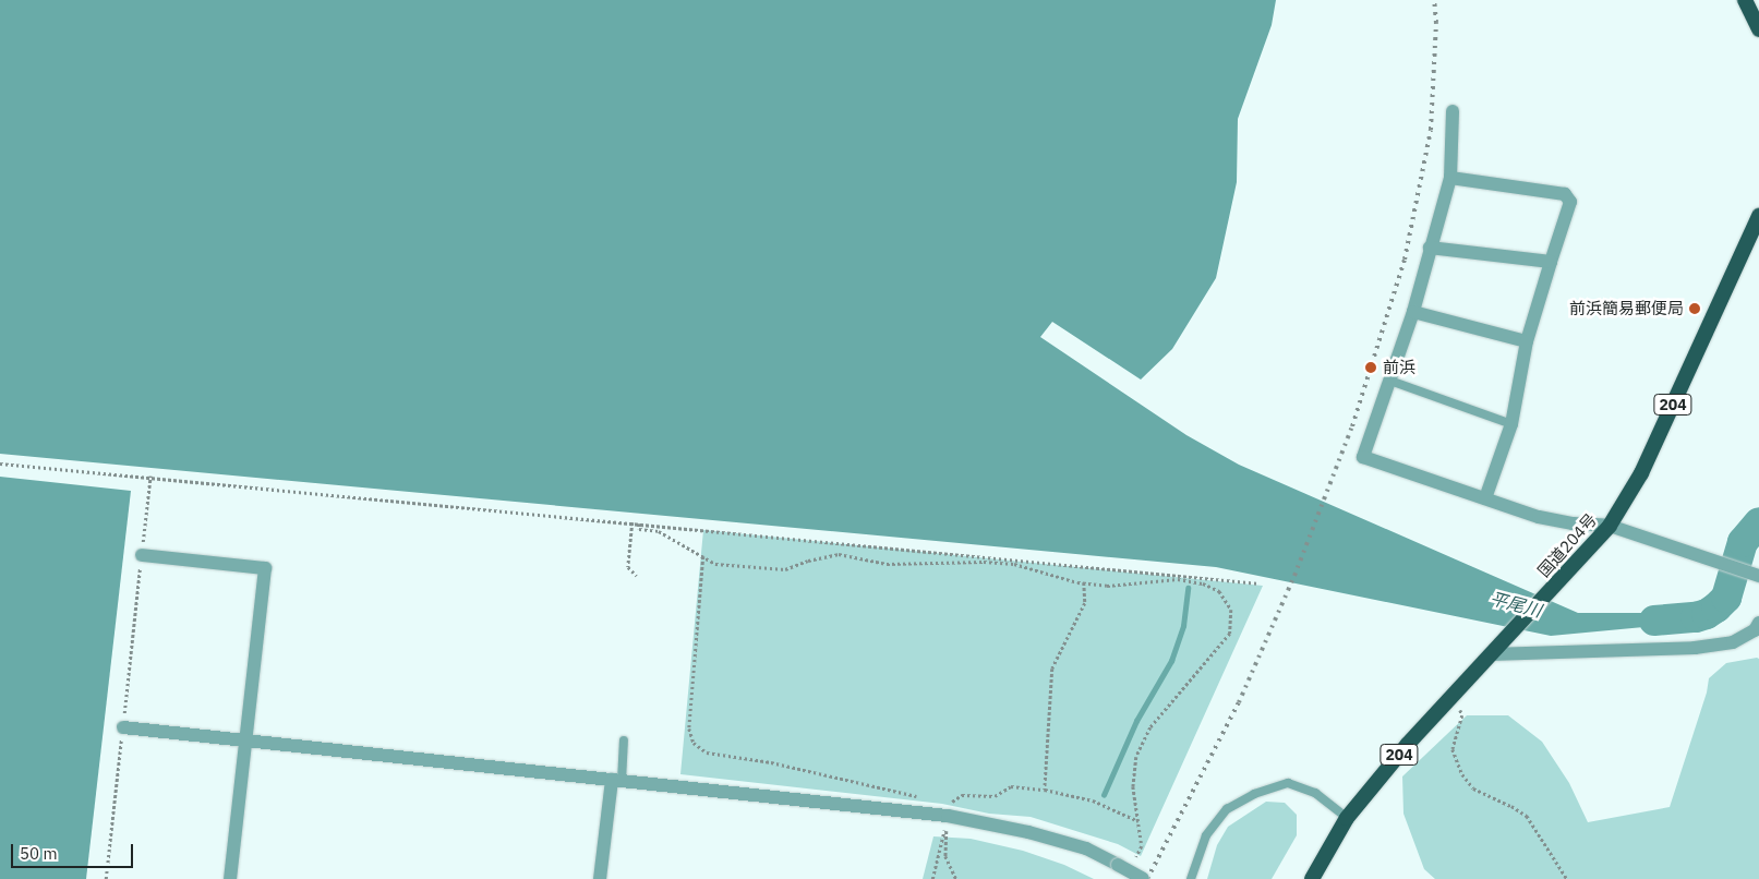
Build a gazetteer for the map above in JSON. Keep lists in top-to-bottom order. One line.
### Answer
{"streets":{"highway":["204","国道204号"]},"water":["平尾川"],"places":["前浜簡易郵便局","前浜"],"scale_bar":"50 m"}
